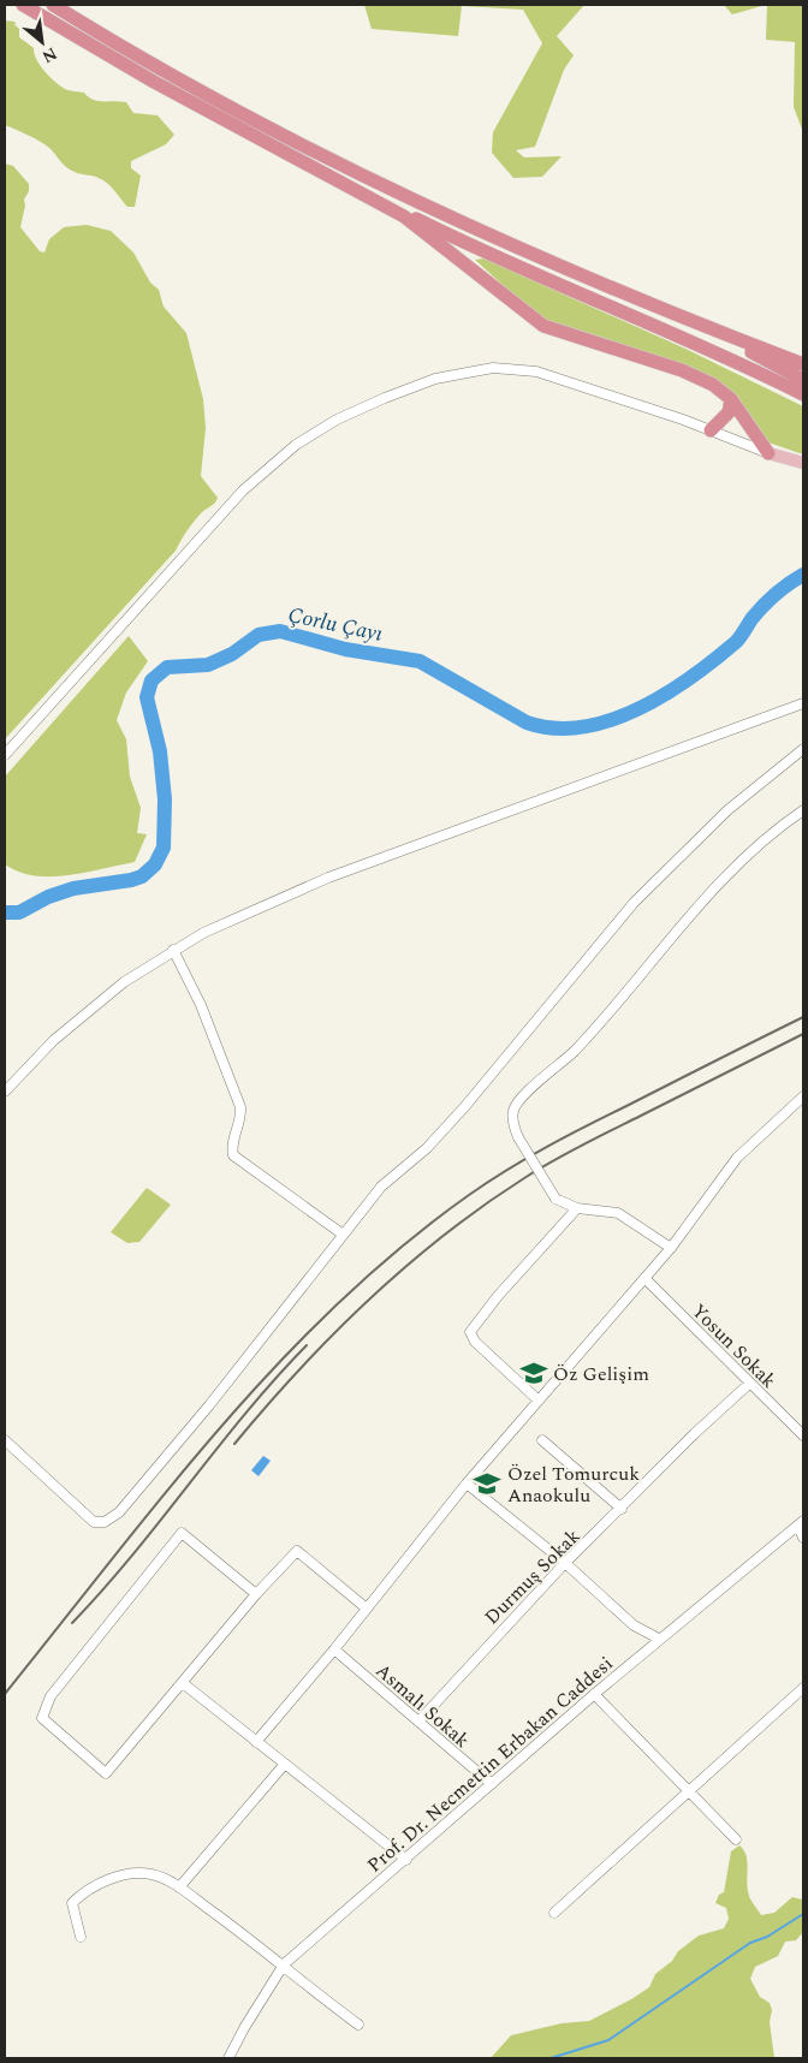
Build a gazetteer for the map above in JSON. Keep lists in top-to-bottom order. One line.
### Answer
{"streets":{"street":["Yosun Sokak","Durmuş Sokak","Asmalı Sokak","Prof. Dr. Necmettin Erbakan Caddesi"]},"crossings":[["Yosun Sokak","Durmuş Sokak"],["Durmuş Sokak","Asmalı Sokak"],["Asmalı Sokak","Prof. Dr. Necmettin Erbakan Caddesi"]],"water":["Çorlu Çayı"],"places":{"school or university":["Öz Gelişim","Özel Tomurcuk Anaokulu"]},"north":"bottom right"}
